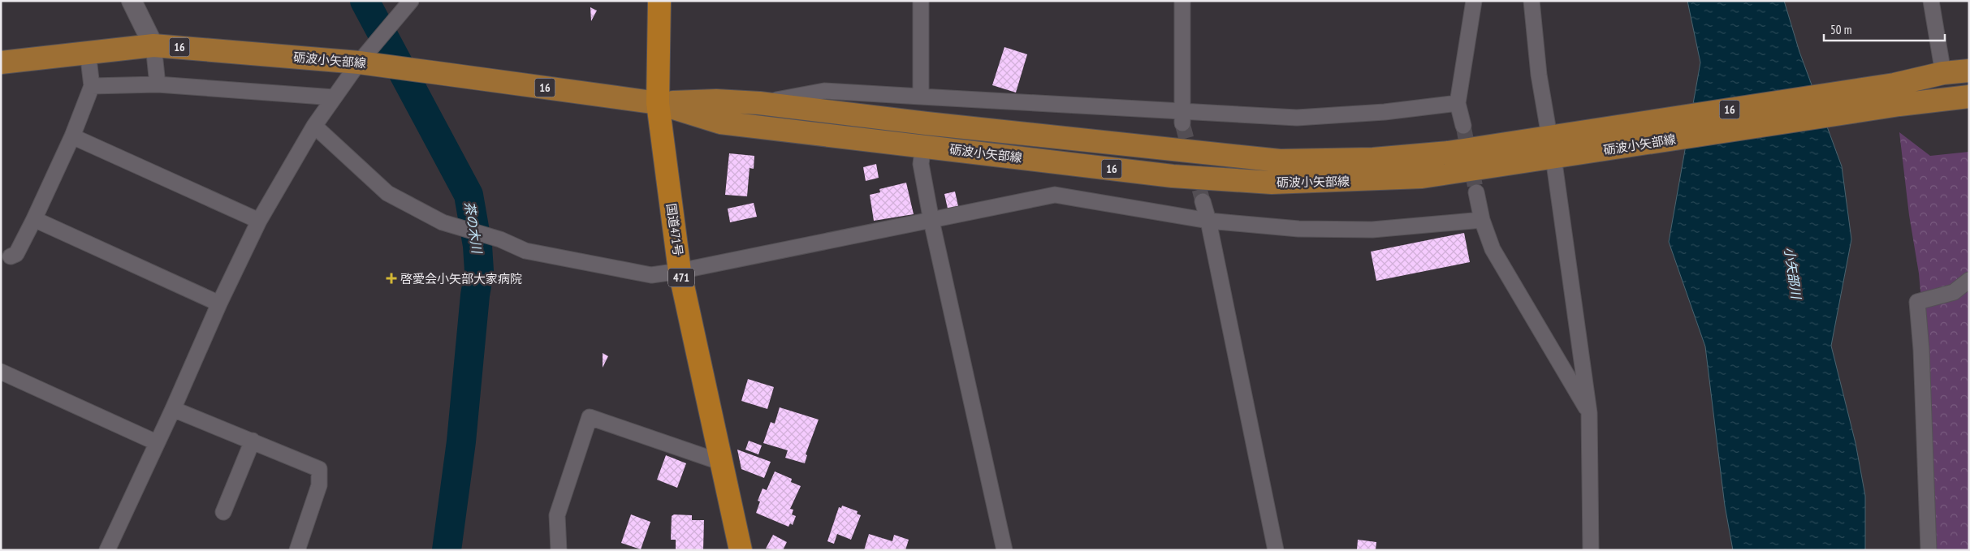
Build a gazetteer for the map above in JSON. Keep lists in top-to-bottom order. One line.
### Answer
{"streets":{"highway":["国道471号","471"],"main road":["16","砺波小矢部線"]},"crossings":[["砺波小矢部線","国道471号"]],"water":["茶の木川","小矢部川"],"places":{"health":["啓愛会小矢部大家病院"]},"scale_bar":"50 m"}
